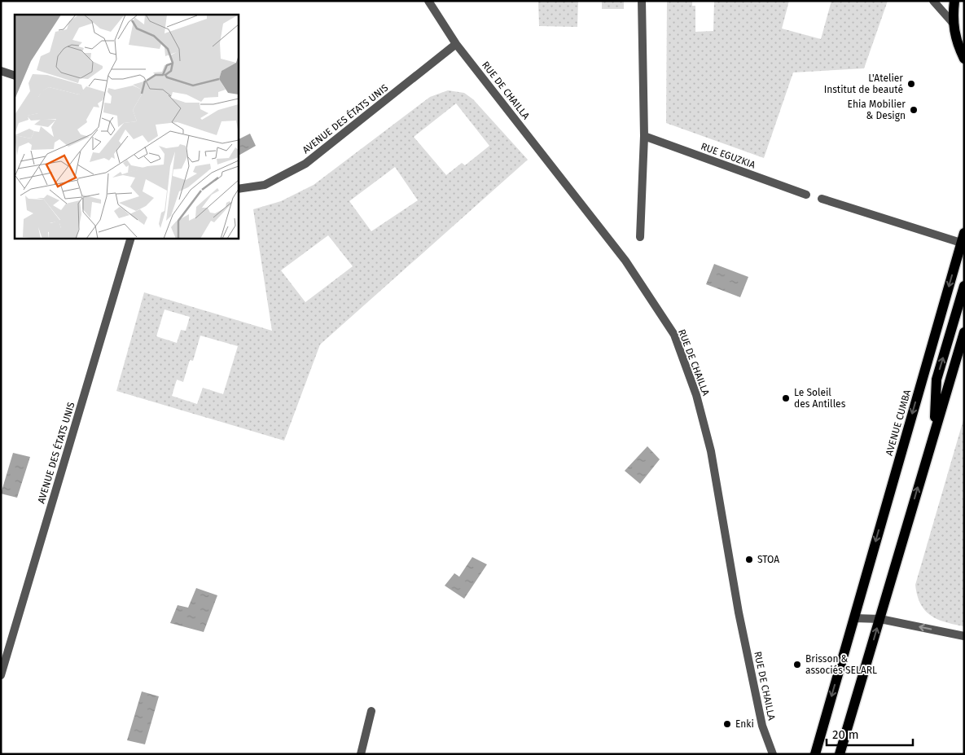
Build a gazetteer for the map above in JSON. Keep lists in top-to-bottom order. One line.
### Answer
{"streets":{"main road":["AVENUE CUMBA"],"street":["RUE DE CHAILLA","AVENUE DES ÉTATS UNIS","RUE EGUZKIA"]},"crossings":[["RUE DE CHAILLA","AVENUE DES ÉTATS UNIS"]],"places":["L'Atelier Institut de beauté","Ehia Mobilier & Design","Le Soleil des Antilles","STOA","Brisson & associés SELARL","Enki"],"scale_bar":"20 m"}
